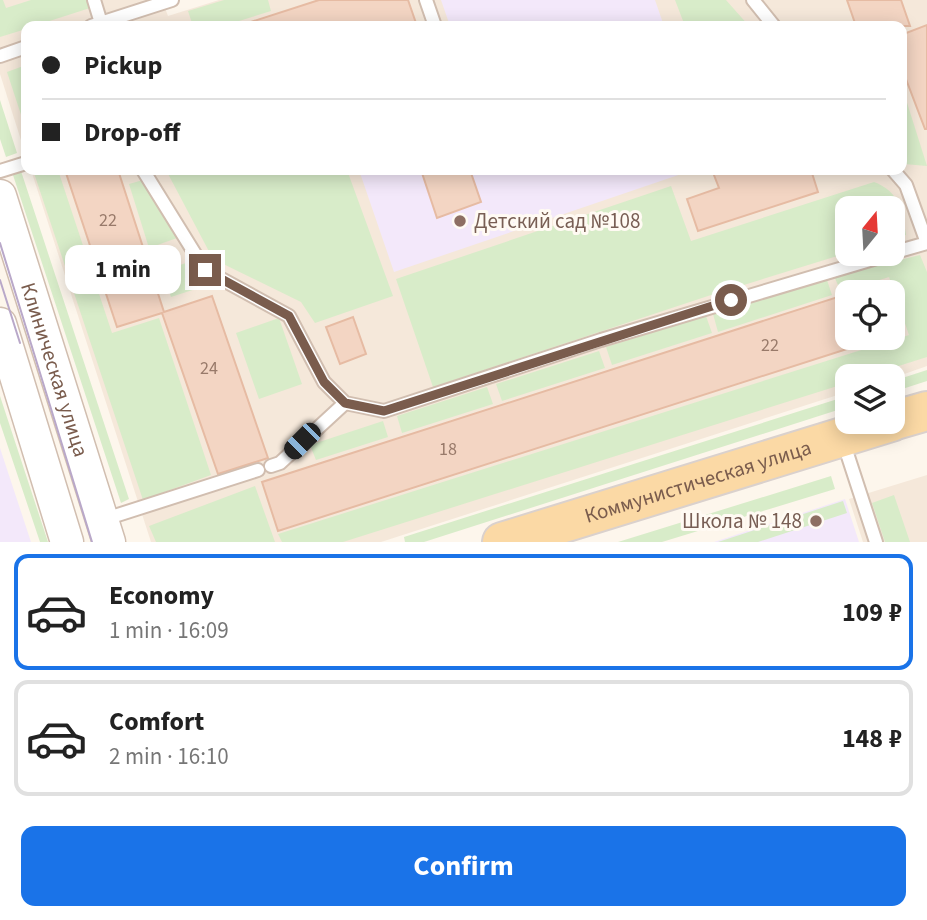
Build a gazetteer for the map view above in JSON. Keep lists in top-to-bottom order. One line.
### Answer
{"streets":{"main road":["Коммунистическая улица"],"street":["Клиническая улица"]},"places":["Детский сад №108","Школа № 148"],"house_numbers":["22","22","24","18"],"north":"top","page":{"banner":["Pickup","Drop-off"],"bubble":"1 min","list":[{"name":"Economy","note":"1 min · 16:09","value":"109 ₽"},{"name":"Comfort","note":"2 min · 16:10","value":"148 ₽"}],"buttons":"Confirm"}}
